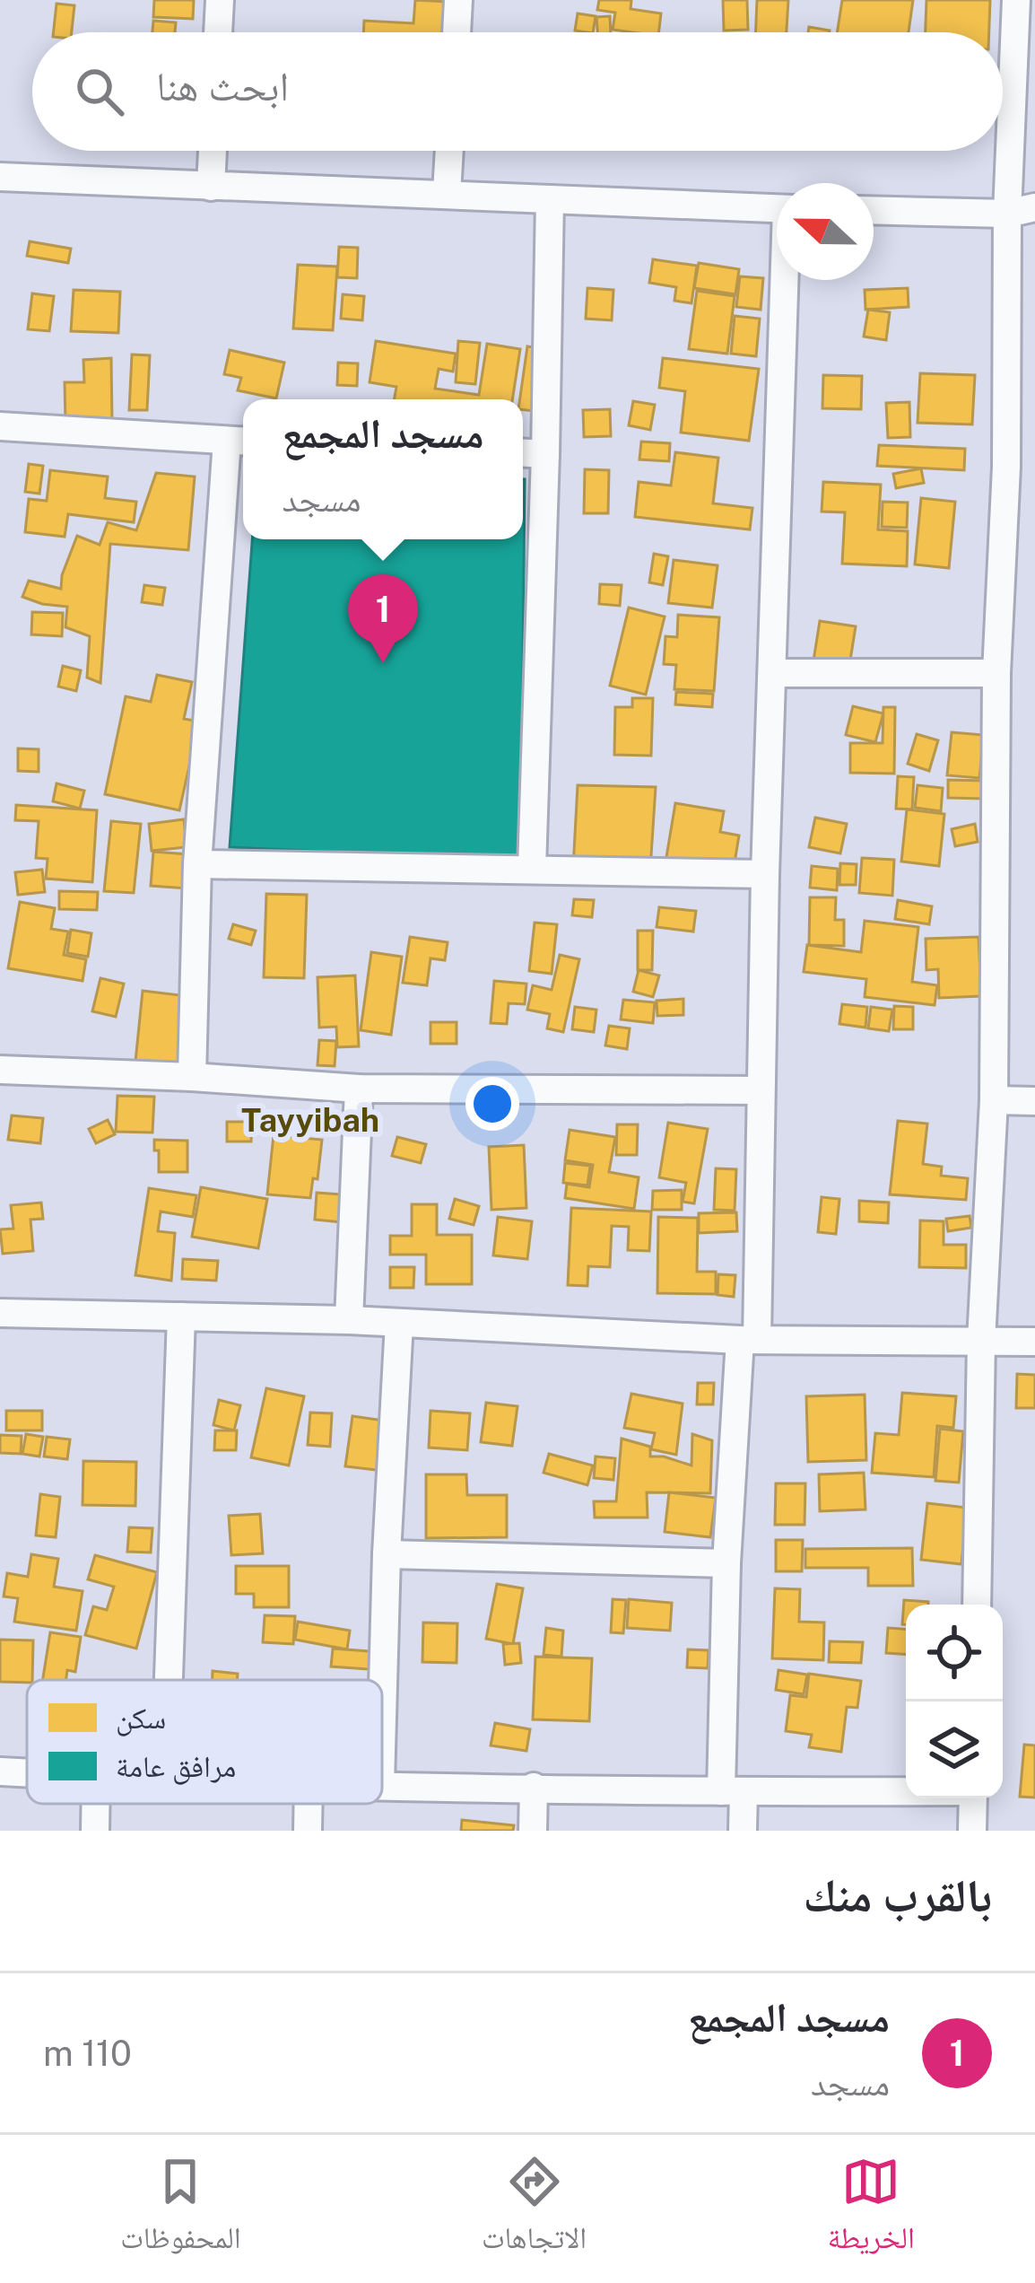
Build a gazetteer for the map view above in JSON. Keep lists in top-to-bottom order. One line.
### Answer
{"districts":["Tayyibah"],"legend":["سكن","مرافق عامة"],"north":"left","page":{"search":"ابحث هنا","popup":["مسجد المجمع","مسجد"],"pins":"1","heading":"بالقرب منك","list":[{"mark":"1","name":"مسجد المجمع","note":"مسجد","value":"110 m"}],"nav":["الخريطة","الاتجاهات","المحفوظات"]}}
